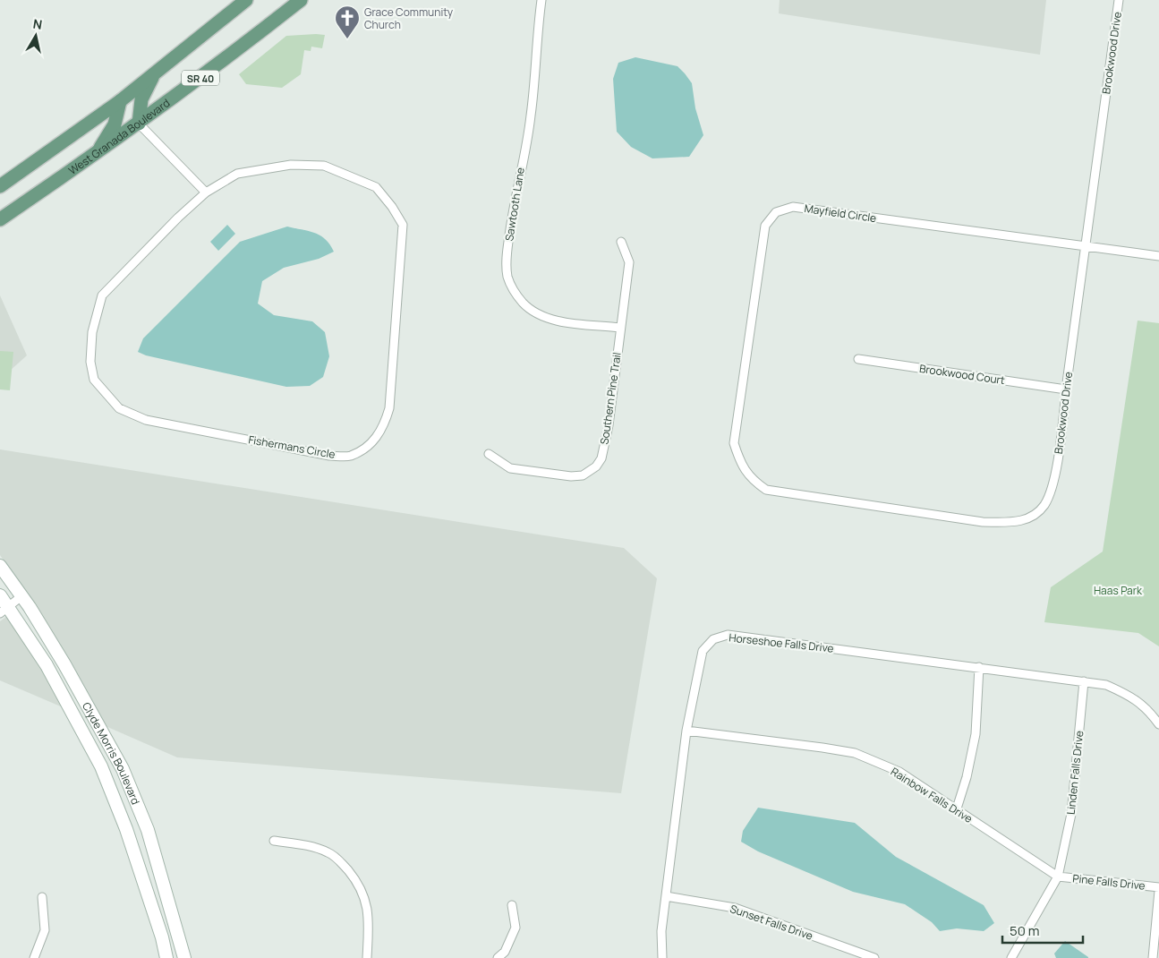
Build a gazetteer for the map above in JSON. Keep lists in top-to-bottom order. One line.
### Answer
{"streets":{"main road":["SR 40","West Granada Boulevard"],"street":["Brookwood Drive","Sawtooth Lane","Mayfield Circle","Brookwood Court","Southern Pine Trail","Fishermans Circle","Horseshoe Falls Drive","Clyde Morris Boulevard","Linden Falls Drive","Rainbow Falls Drive","Pine Falls Drive","Sunset Falls Drive"]},"crossings":[["Brookwood Drive","Mayfield Circle"],["Brookwood Drive","Brookwood Court"],["Sawtooth Lane","Southern Pine Trail"],["Horseshoe Falls Drive","Linden Falls Drive"],["Horseshoe Falls Drive","Rainbow Falls Drive"],["Horseshoe Falls Drive","Sunset Falls Drive"],["Linden Falls Drive","Rainbow Falls Drive"],["Linden Falls Drive","Pine Falls Drive"],["Rainbow Falls Drive","Pine Falls Drive"]],"parks":["Haas Park"],"places":{"church":["Grace Community Church"]},"scale_bar":"50 m","north":"top"}
